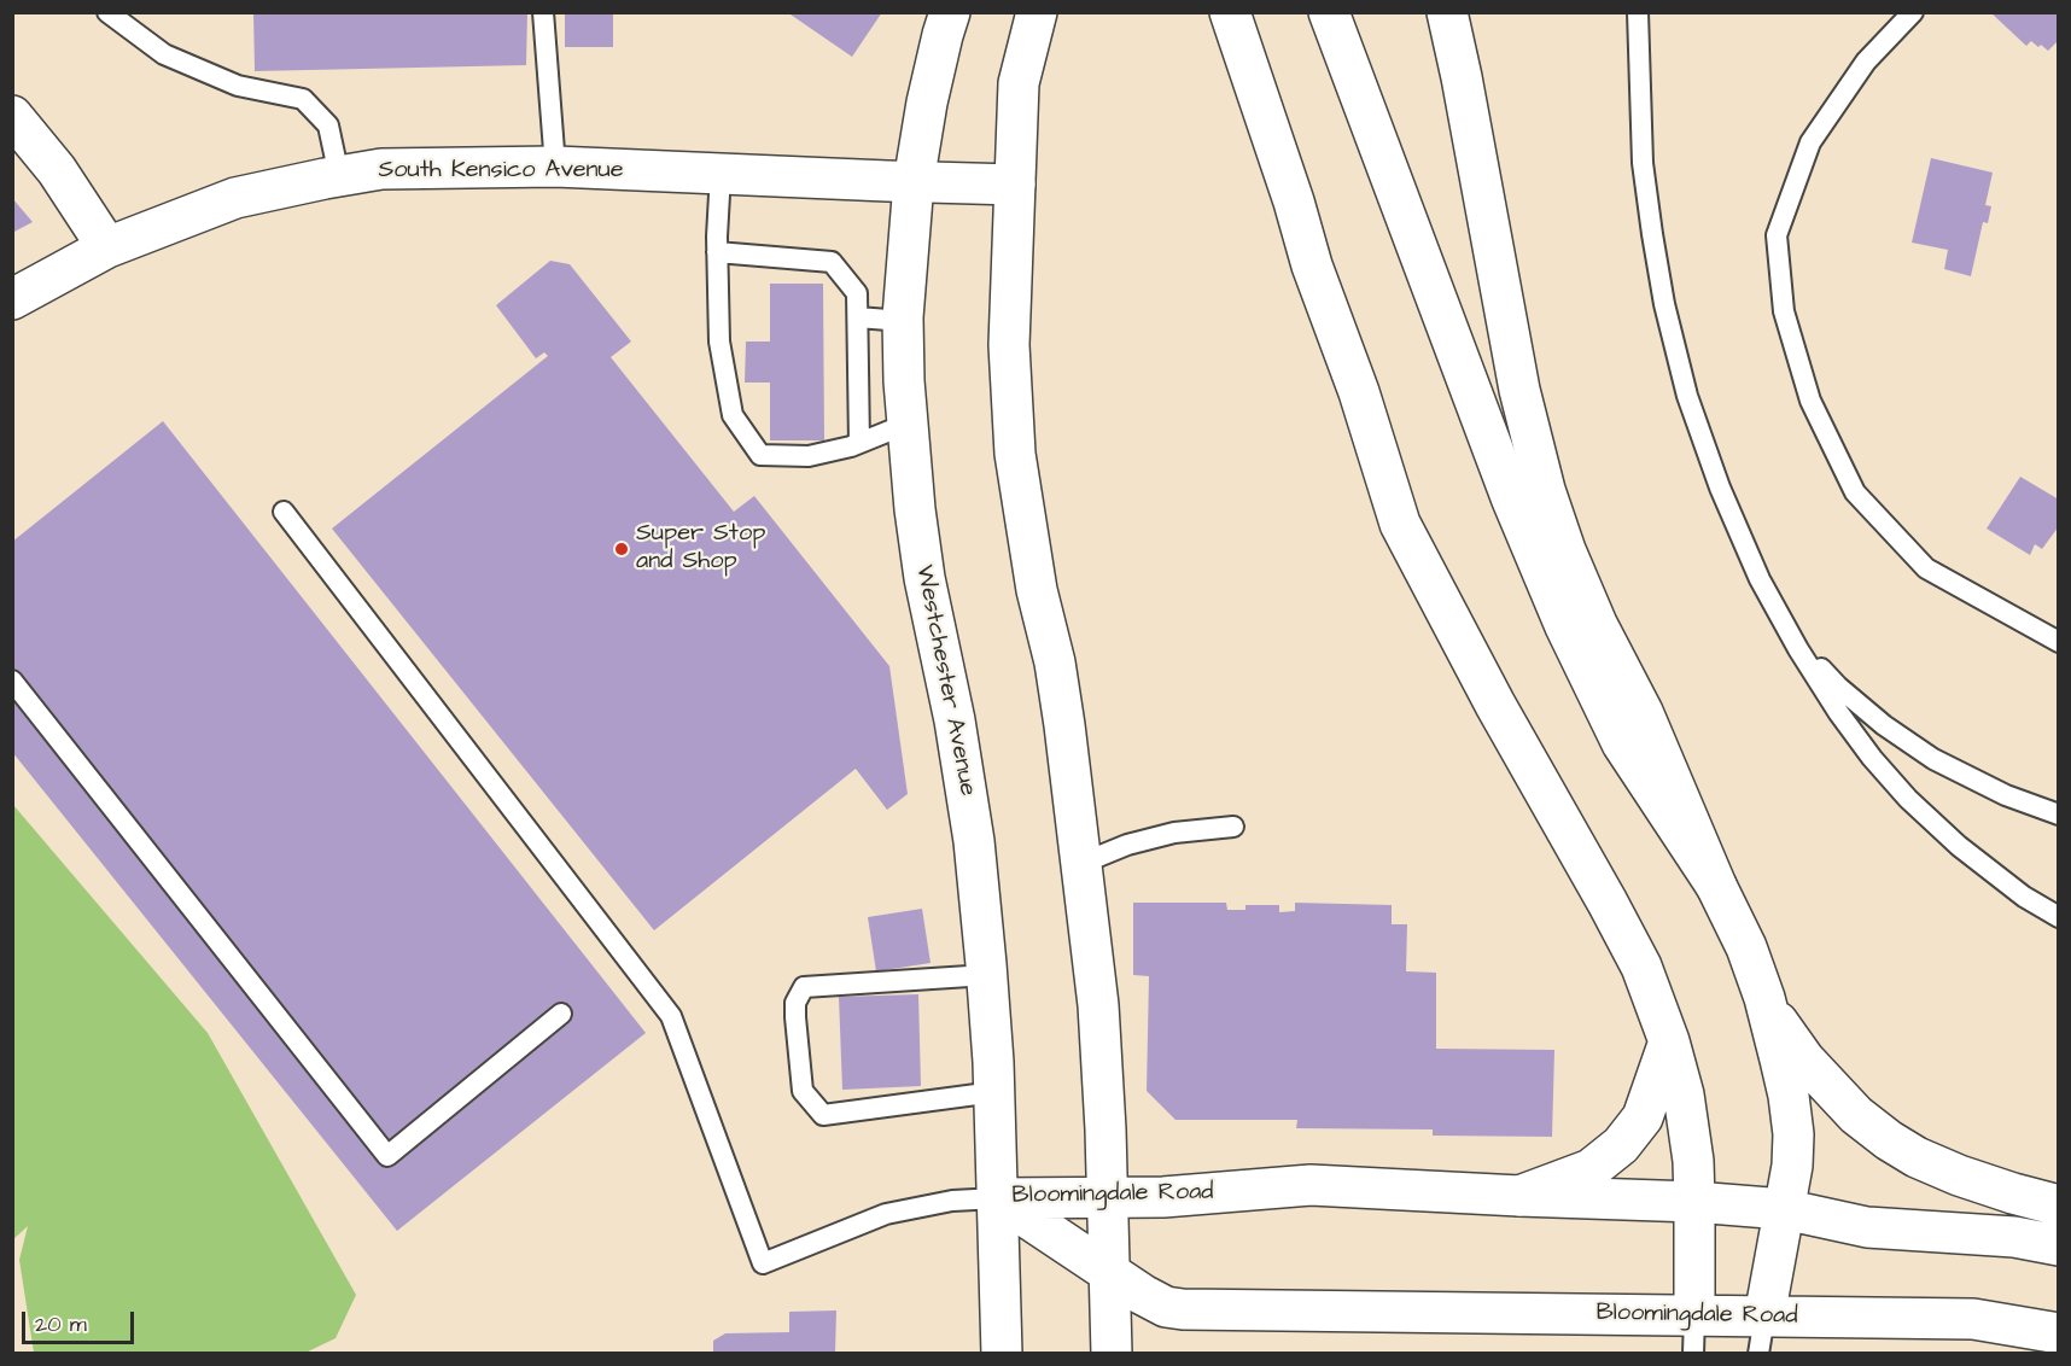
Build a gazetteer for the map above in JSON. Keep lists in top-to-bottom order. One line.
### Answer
{"streets":{"main road":["South Kensico Avenue","Westchester Avenue","Bloomingdale Road"]},"crossings":[["South Kensico Avenue","Westchester Avenue"],["Westchester Avenue","Bloomingdale Road"]],"places":["Super Stop and Shop"],"scale_bar":"20 m"}
